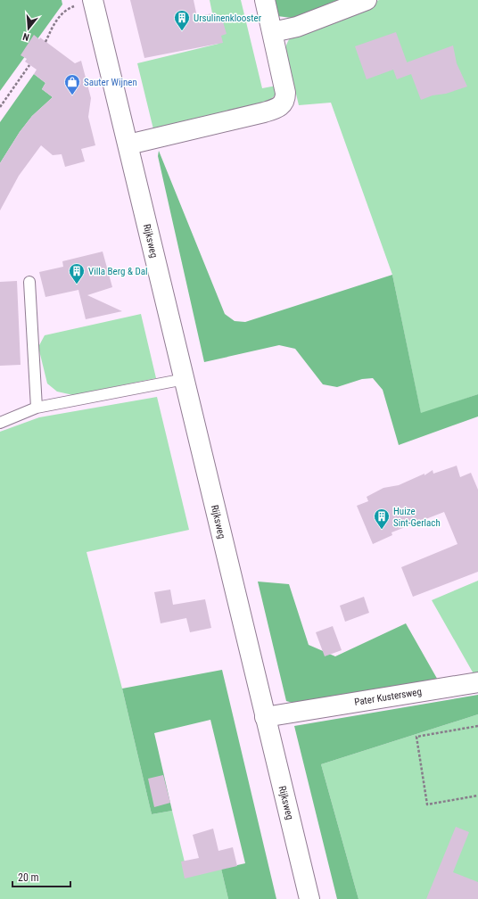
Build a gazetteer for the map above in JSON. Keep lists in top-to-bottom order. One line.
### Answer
{"streets":{"main road":["Rijksweg","Pater Kustersweg"]},"crossings":[["Rijksweg","Pater Kustersweg"]],"places":{"building":["Ursulinenklooster","Villa Berg & Dal","Huize Sint-Gerlach"],"shop":["Sauter Wijnen"]},"scale_bar":"20 m","north":"bottom"}
